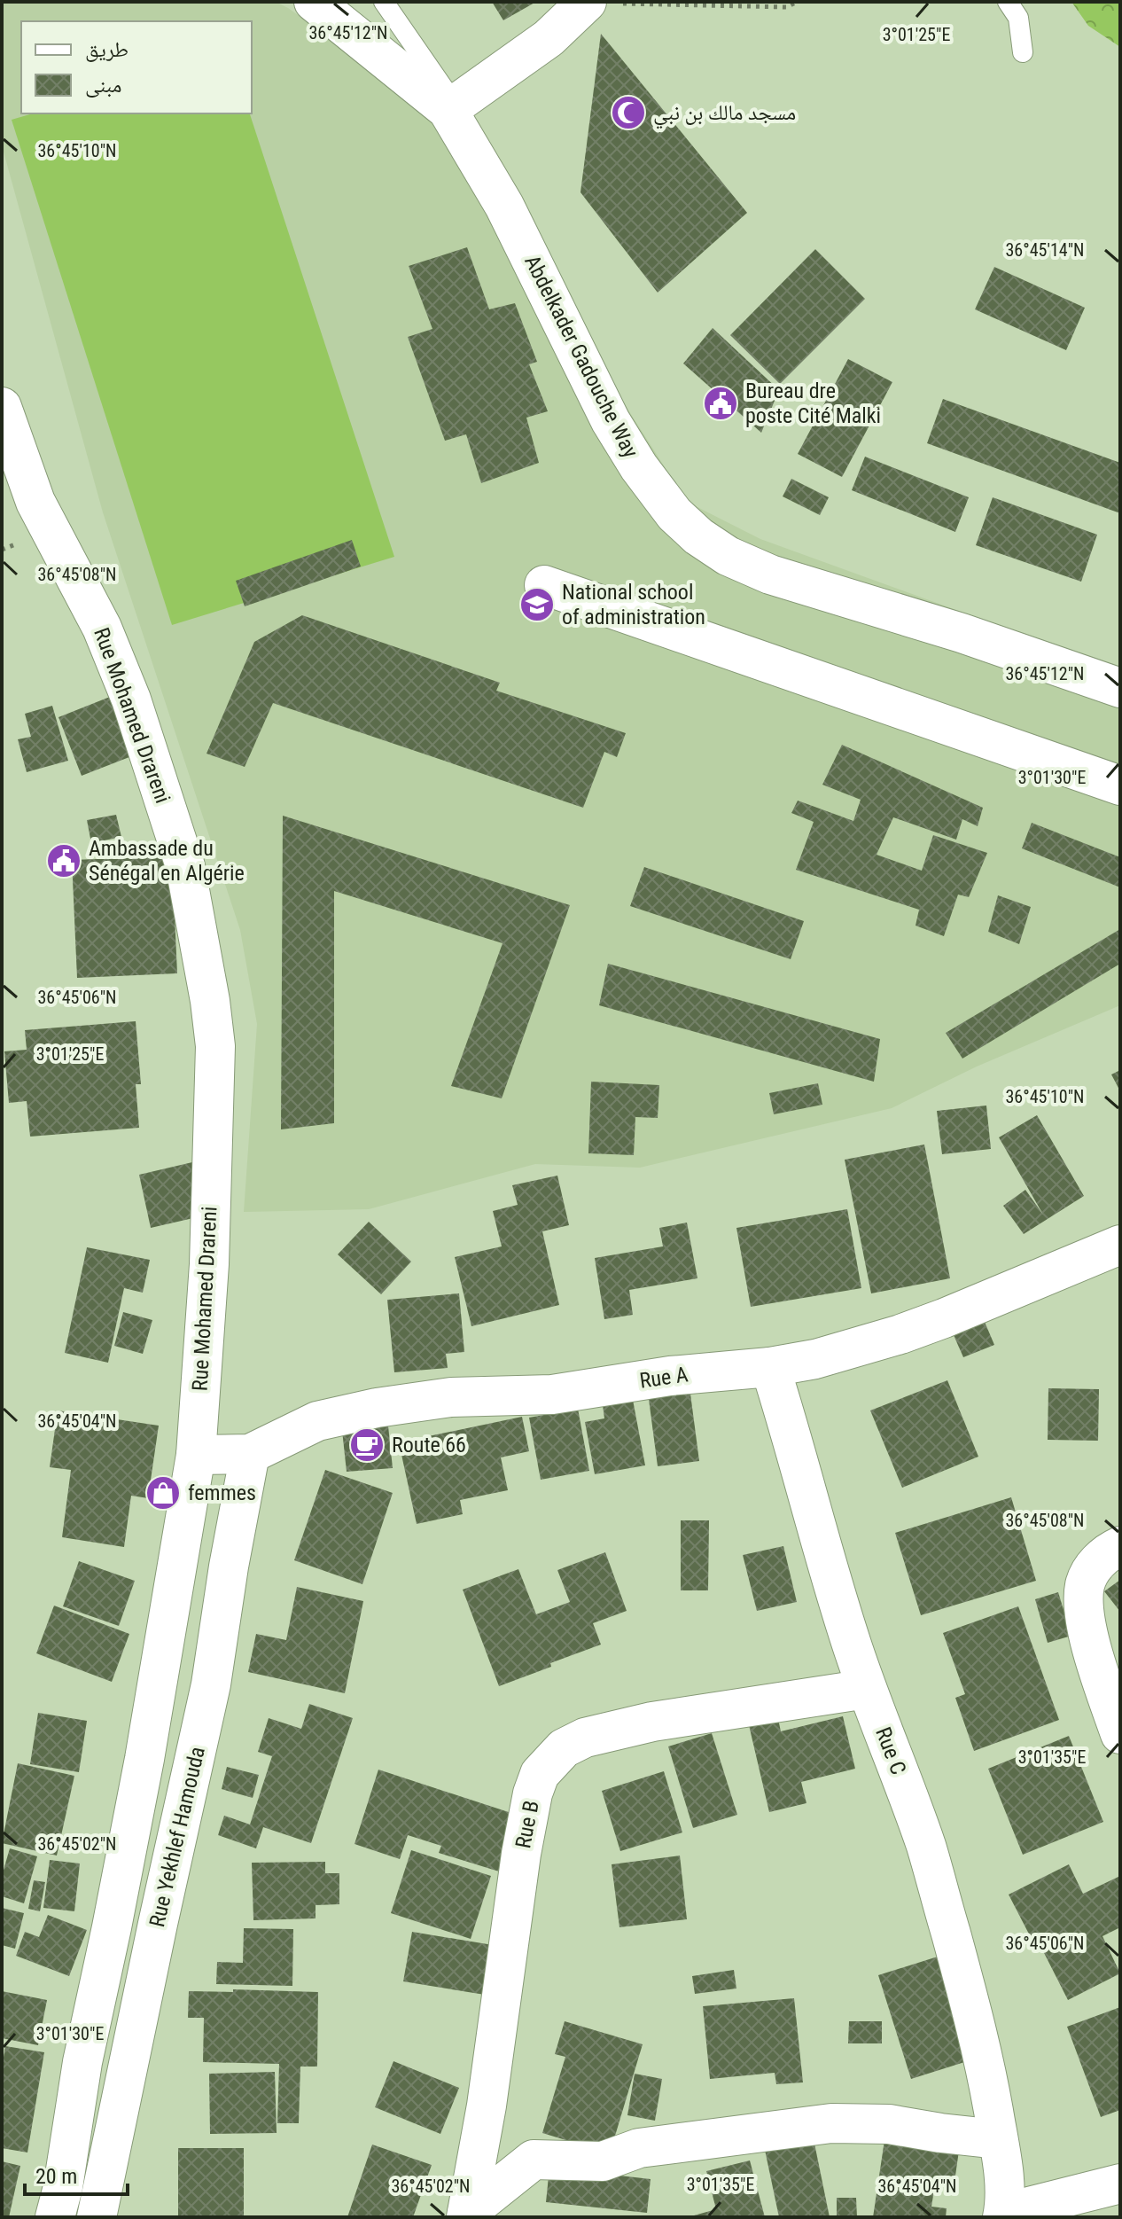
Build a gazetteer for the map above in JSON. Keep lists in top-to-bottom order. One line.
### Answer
{"streets":{"street":["Abdelkader Gadouche Way","Rue Mohamed Drareni","Rue A","Rue C","Rue B","Rue Yekhlef Hamouda"]},"crossings":[["Rue Mohamed Drareni","Rue A"],["Rue A","Rue C"],["Rue A","Rue Yekhlef Hamouda"],["Rue C","Rue B"]],"places":{"mosque":["مسجد مالك بن نبي"],"public building":["Bureau dre poste Cité Malki","Ambassade du Sénégal en Algérie"],"school or university":["National school of administration"],"cafe":["Route 66"],"shop":["femmes"]},"legend":["طريق","مبنى"],"scale_bar":"20 m","coordinates":["36°45'12\"N","3°01'25\"E","36°45'10\"N","36°45'14\"N","36°45'08\"N","3°01'30\"E","36°45'06\"N","36°45'04\"N","3°01'35\"E","36°45'02\"N"]}
